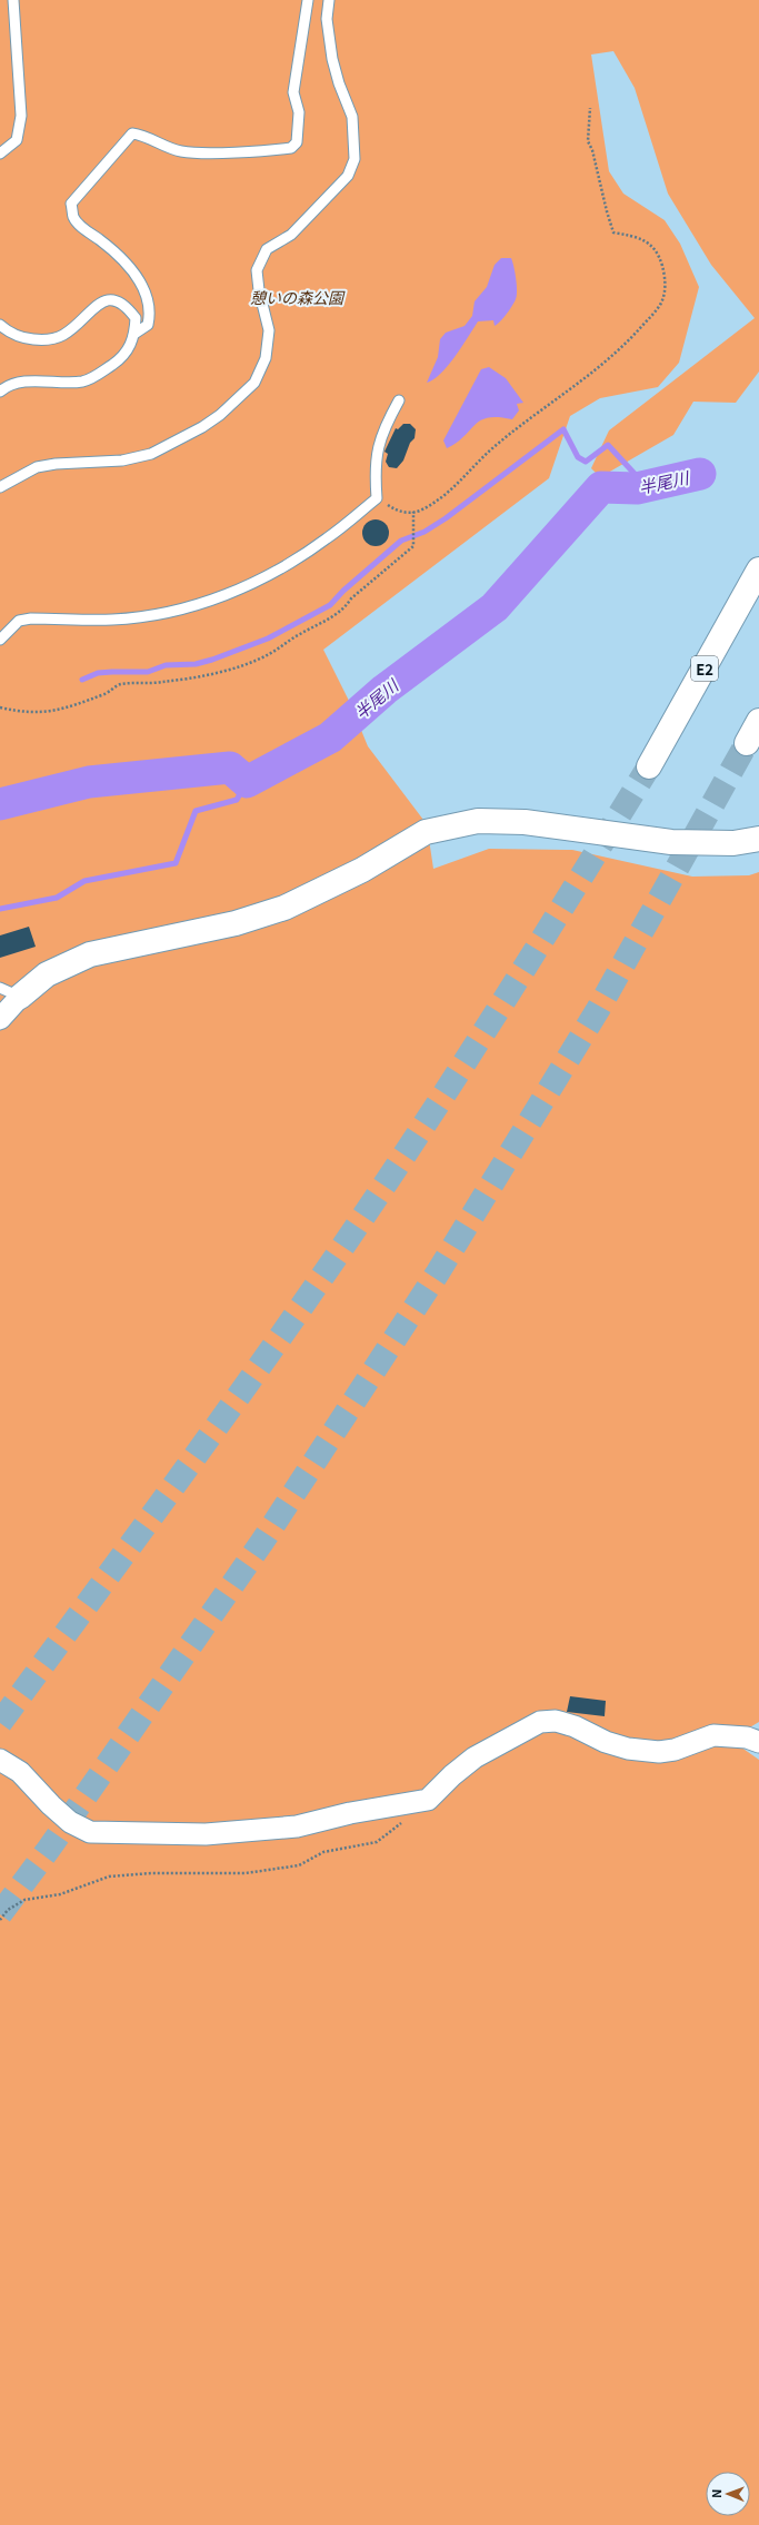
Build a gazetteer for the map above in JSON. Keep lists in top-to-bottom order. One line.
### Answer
{"streets":{"main road":["E2"]},"water":["半尾川"],"parks":["憩いの森公園"],"north":"left"}
